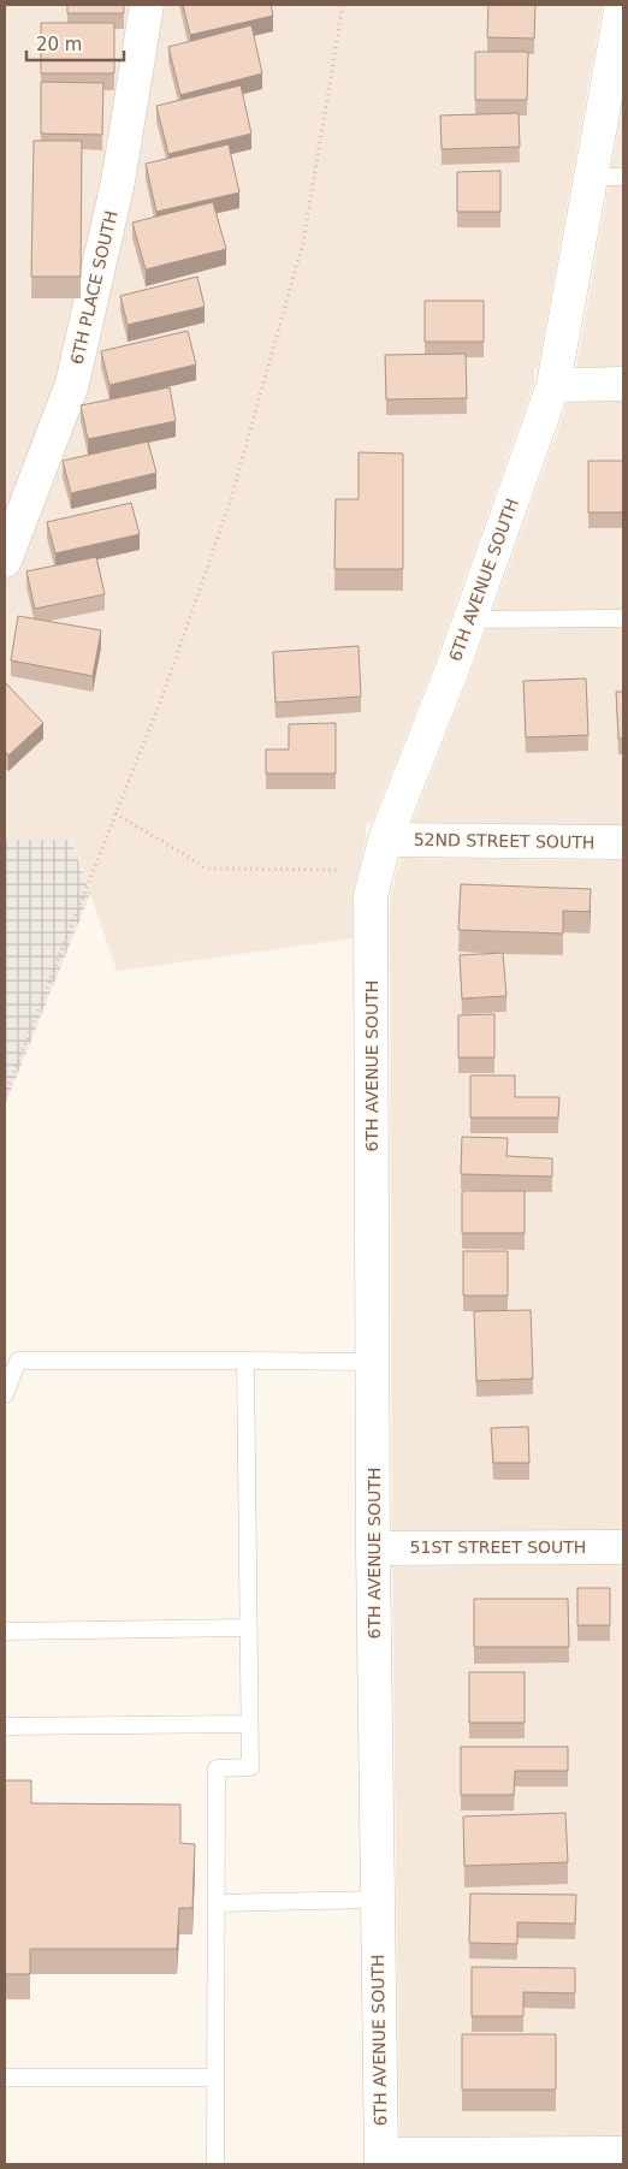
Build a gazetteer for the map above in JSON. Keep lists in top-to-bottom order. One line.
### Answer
{"streets":{"street":["6TH PLACE SOUTH","6TH AVENUE SOUTH","52ND STREET SOUTH","51ST STREET SOUTH"]},"crossings":[["6TH AVENUE SOUTH","52ND STREET SOUTH"],["6TH AVENUE SOUTH","51ST STREET SOUTH"]],"scale_bar":"20 m"}
